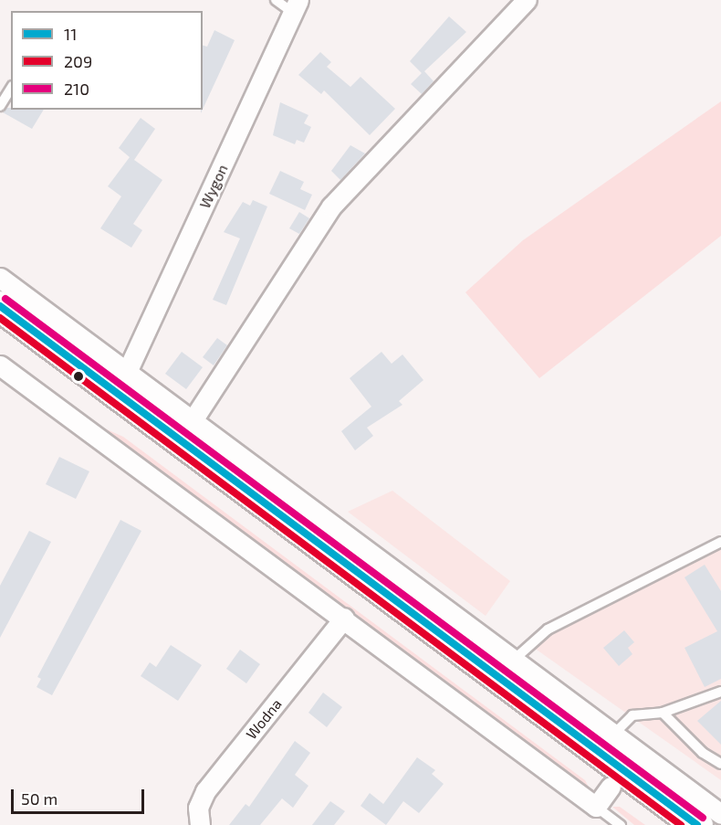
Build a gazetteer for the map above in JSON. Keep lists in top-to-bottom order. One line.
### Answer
{"streets":{"street":["Wygon","Wodna"]},"lines":["transit line 210","transit line 11","transit line 209"],"legend":["11","209","210"],"scale_bar":"50 m"}
